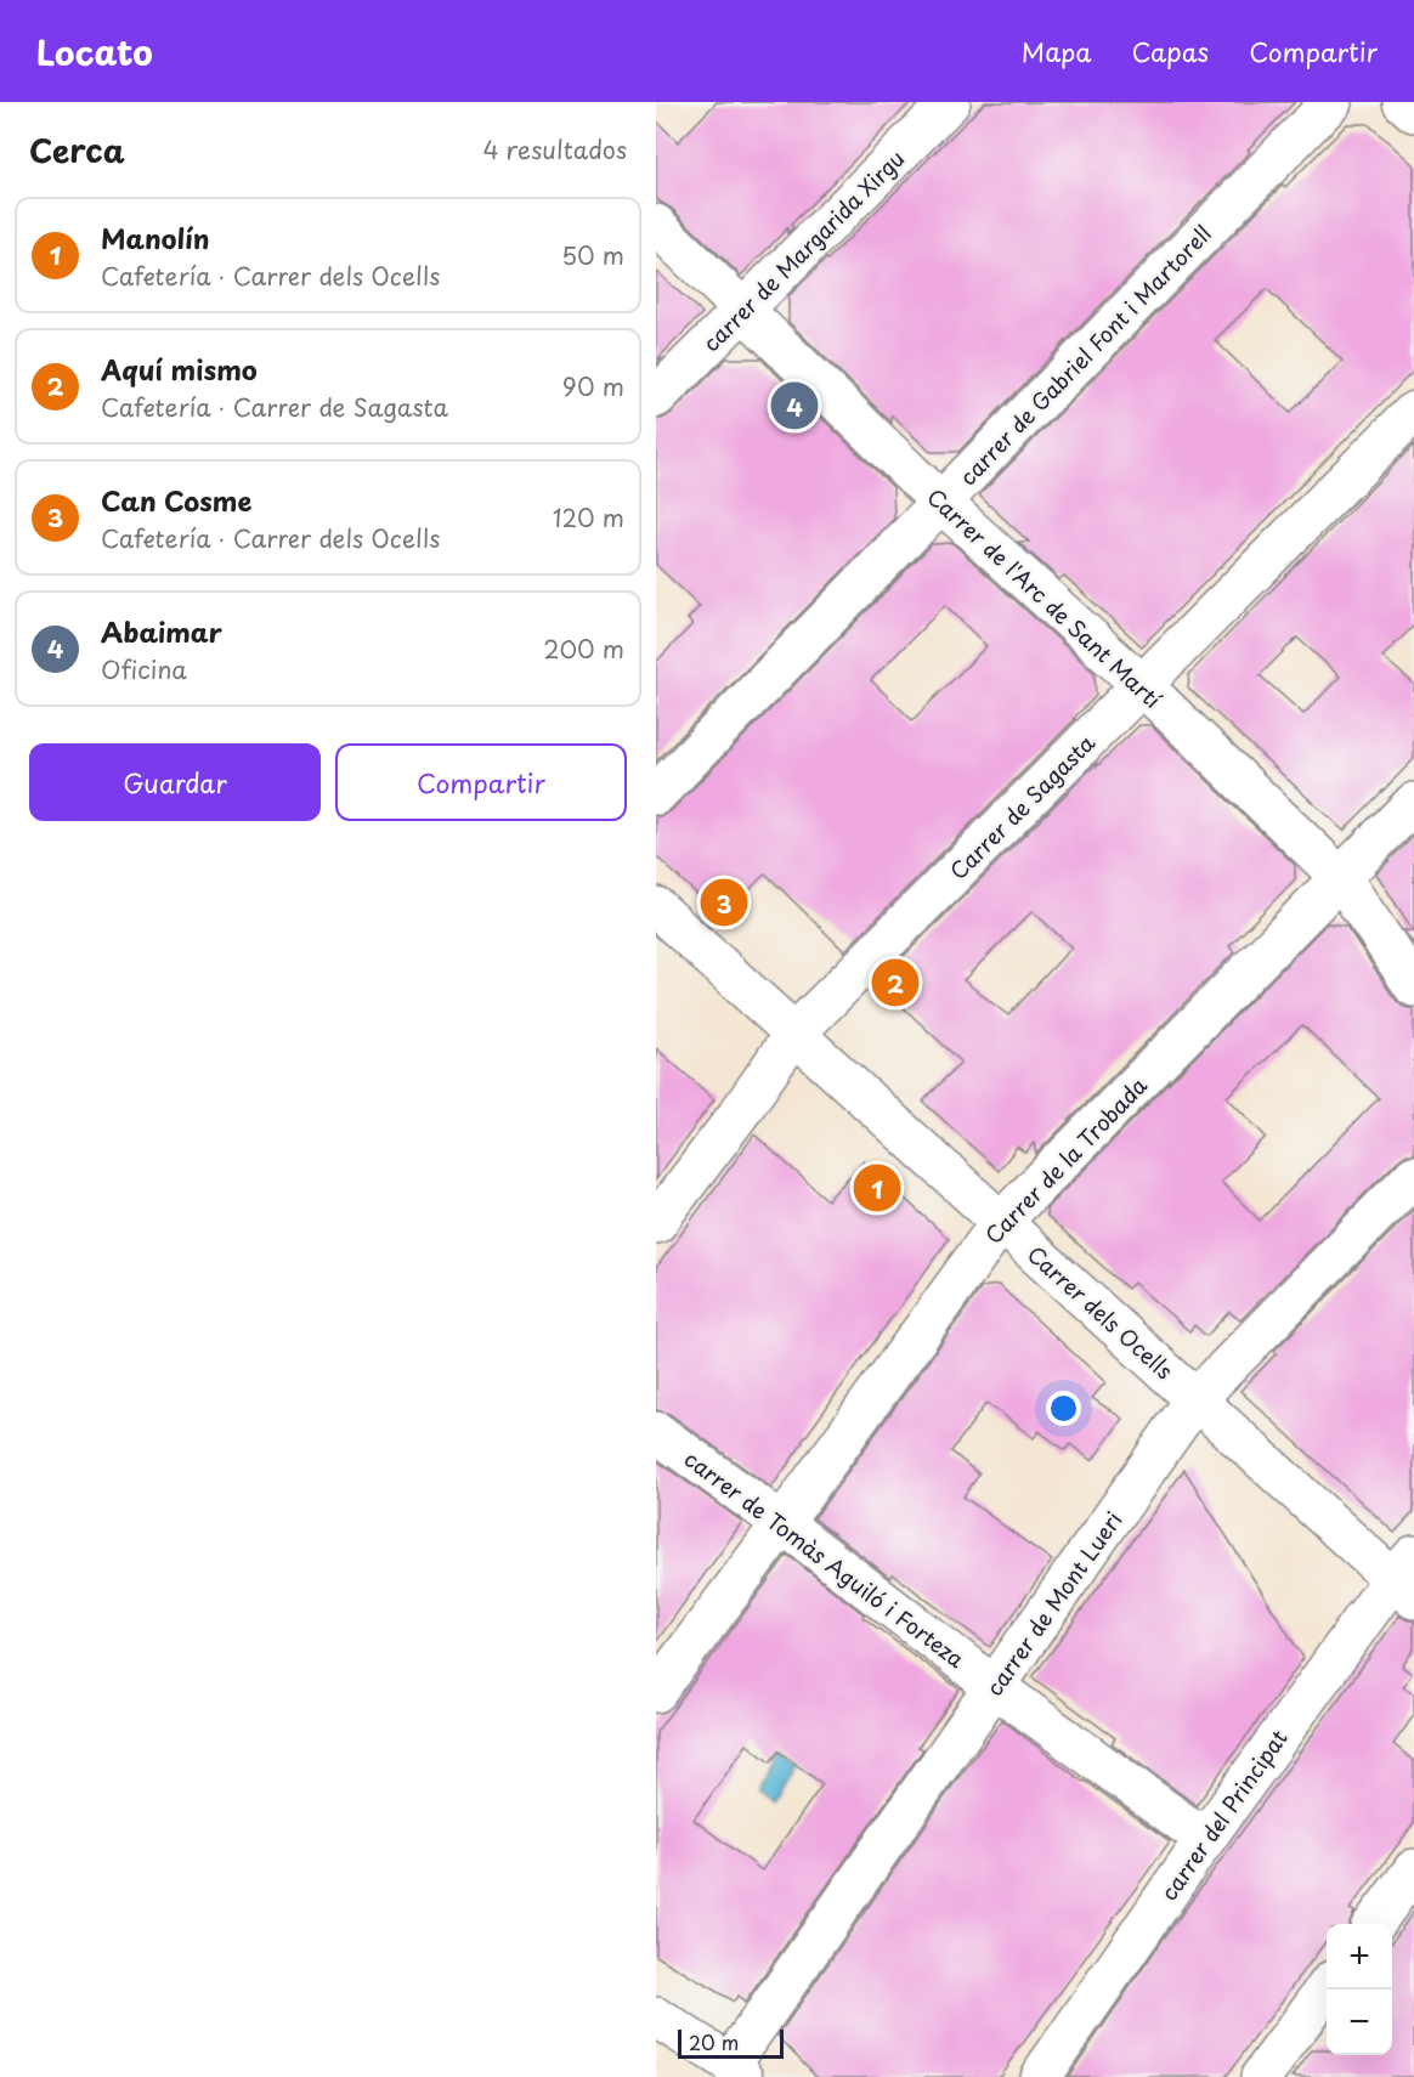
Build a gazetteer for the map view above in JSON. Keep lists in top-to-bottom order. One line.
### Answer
{"streets":{"street":["carrer de Margarida Xirgu","carrer de Gabriel Font i Martorell","Carrer de l'Arc de Sant Martí","Carrer de Sagasta","Carrer de la Trobada","Carrer dels Ocells","carrer de Tomàs Aguiló i Forteza","carrer de Mont Lueri","carrer del Principat"]},"crossings":[["carrer de Margarida Xirgu","Carrer de l'Arc de Sant Martí"],["carrer de Gabriel Font i Martorell","Carrer de l'Arc de Sant Martí"],["Carrer de l'Arc de Sant Martí","Carrer de Sagasta"],["Carrer de l'Arc de Sant Martí","Carrer de la Trobada"],["Carrer de Sagasta","Carrer dels Ocells"],["Carrer de la Trobada","Carrer dels Ocells"],["Carrer de la Trobada","carrer de Tomàs Aguiló i Forteza"],["Carrer dels Ocells","carrer de Mont Lueri"],["Carrer dels Ocells","carrer del Principat"],["carrer de Tomàs Aguiló i Forteza","carrer de Mont Lueri"],["carrer de Tomàs Aguiló i Forteza","carrer del Principat"]],"scale_bar":"20 m","page":{"header":"Locato","nav":["Mapa","Capas","Compartir"],"heading":["Cerca","4 resultados"],"list":[{"mark":"1","name":"Manolín","note":"Cafetería · Carrer dels Ocells","value":"50 m"},{"mark":"2","name":"Aquí mismo","note":"Cafetería · Carrer de Sagasta","value":"90 m"},{"mark":"3","name":"Can Cosme","note":"Cafetería · Carrer dels Ocells","value":"120 m"},{"mark":"4","name":"Abaimar","note":"Oficina","value":"200 m"}],"pins":["4","3","2","1"],"buttons":["Guardar","Compartir"],"map_buttons":["+","−"],"scale":"20 m"}}
